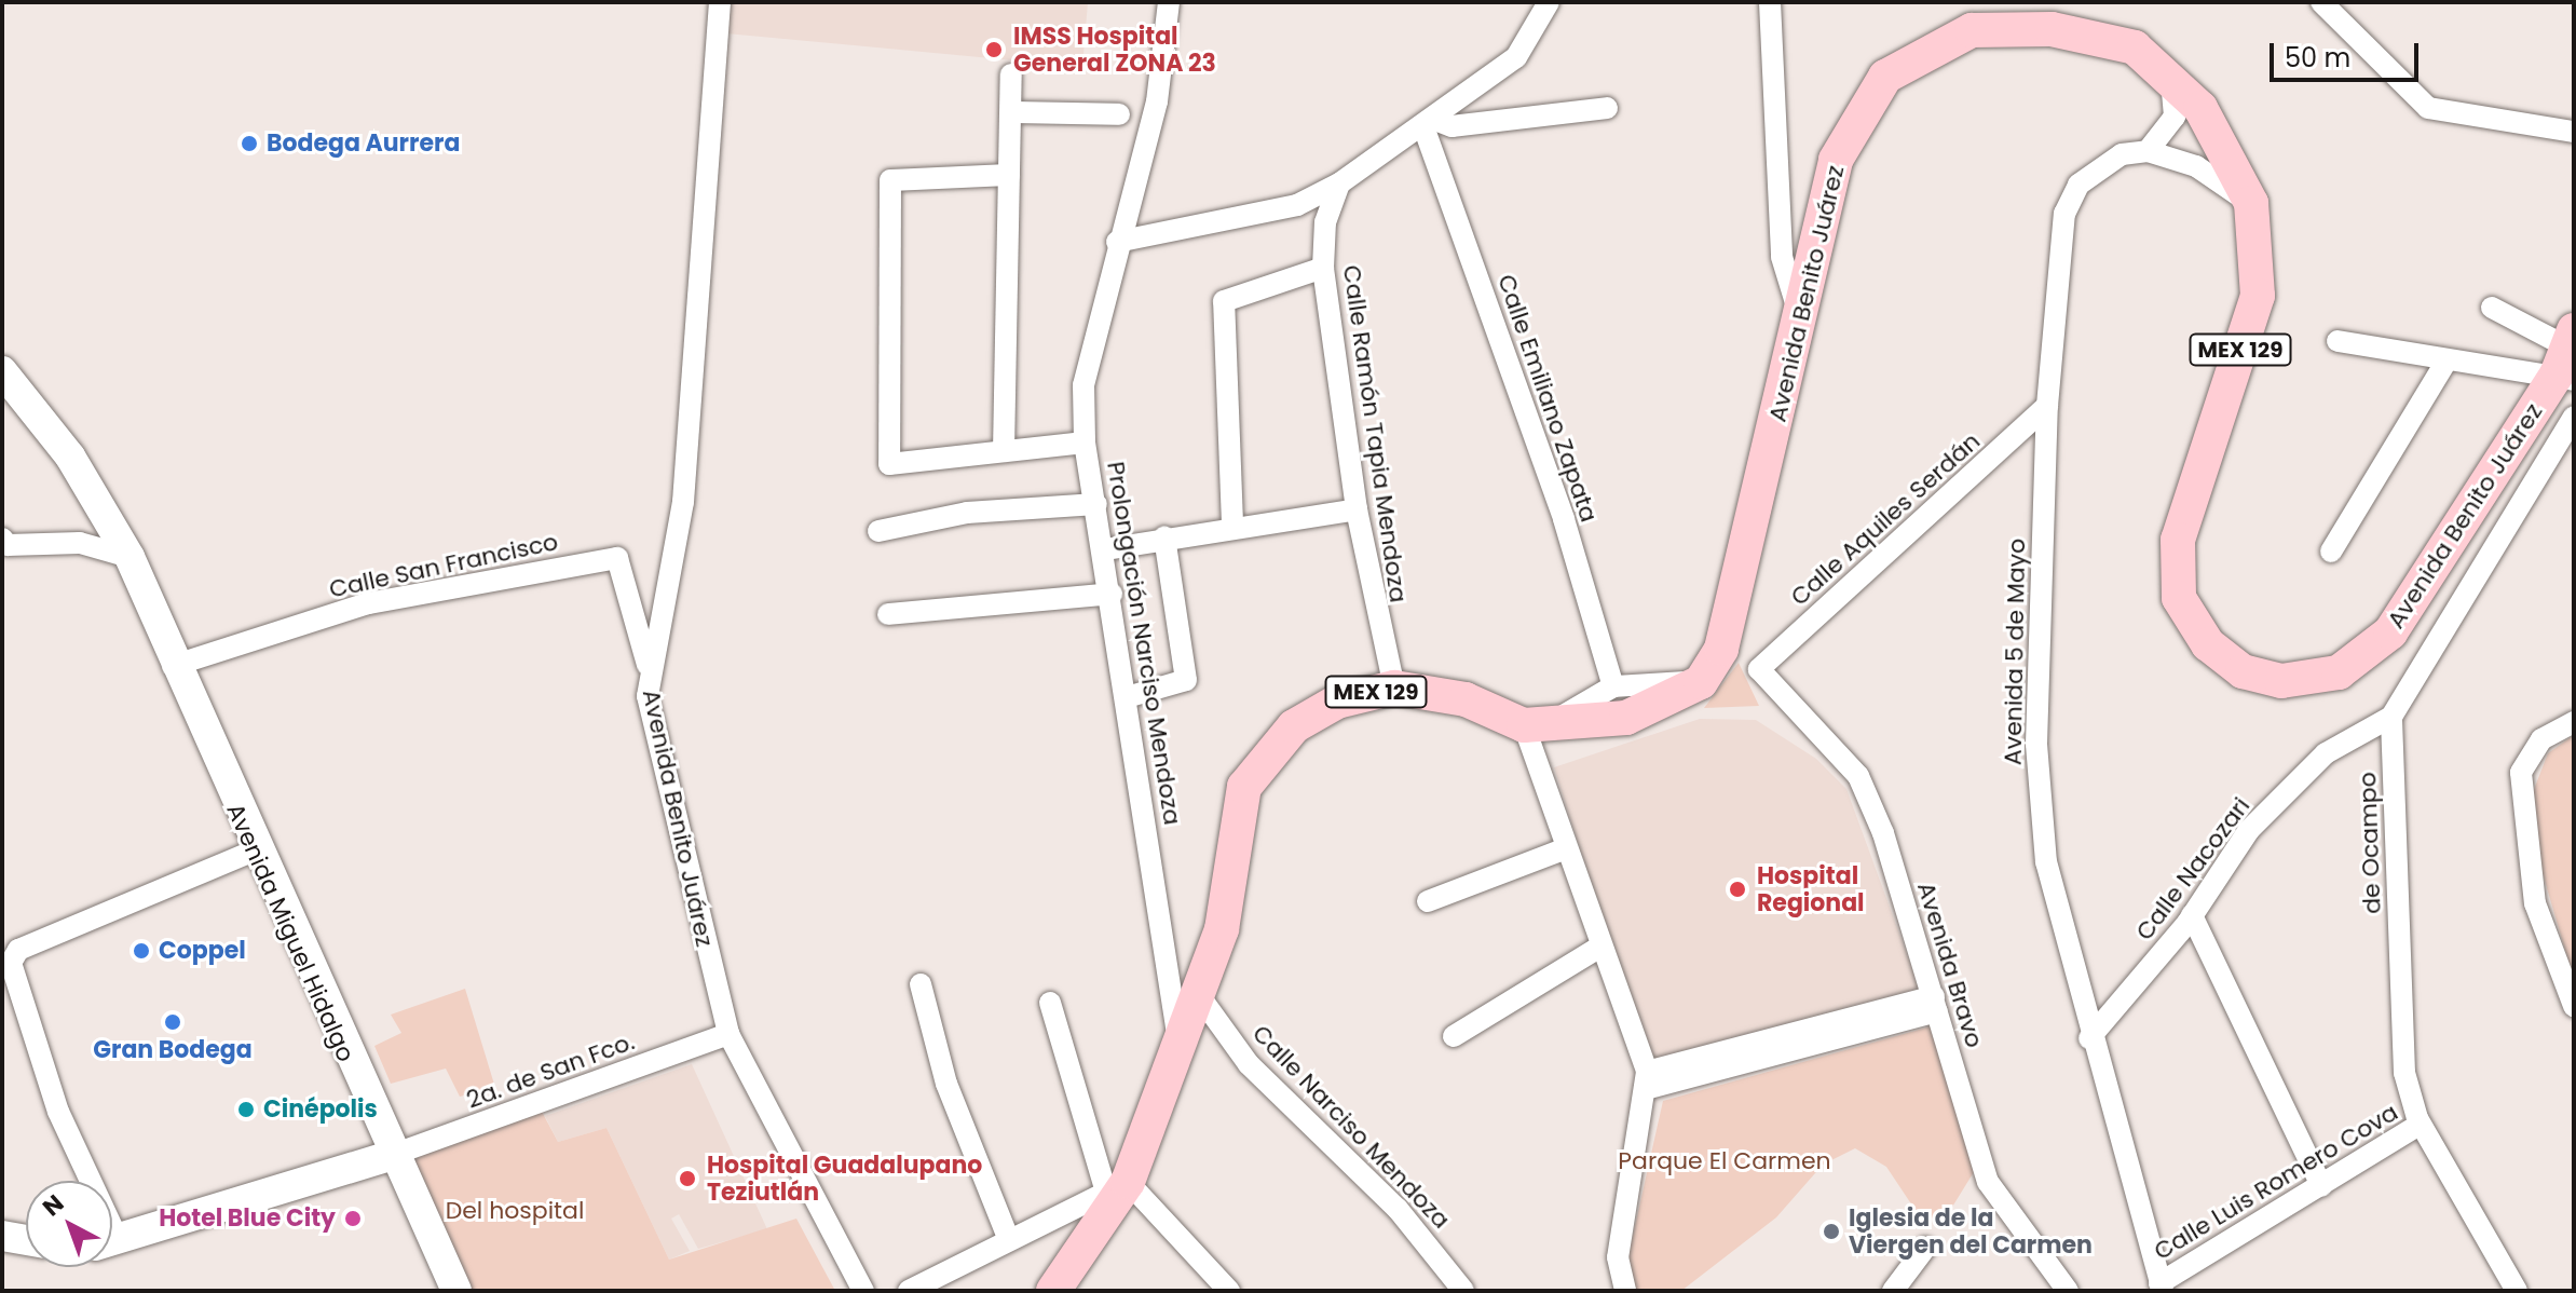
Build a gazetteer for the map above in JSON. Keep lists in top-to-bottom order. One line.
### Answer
{"streets":{"main road":["Avenida Benito Juárez","MEX 129","Avenida Miguel Hidalgo"],"street":["Calle Emiliano Zapata","Calle Ramón Tapia Mendoza","Calle Aquiles Serdán","Calle San Francisco","Prolongación Narciso Mendoza","Avenida 5 de Mayo","de Ocampo","Calle Nacozari","Avenida Bravo","2a. de San Fco.","Calle Narciso Mendoza","Calle Luis Romero Cova"]},"crossings":[["Avenida Benito Juárez","MEX 129"],["Avenida Benito Juárez","Calle San Francisco"],["Avenida Benito Juárez","2a. de San Fco."],["MEX 129","Calle Ramón Tapia Mendoza"],["MEX 129","Prolongación Narciso Mendoza"],["MEX 129","Calle Narciso Mendoza"],["Calle Aquiles Serdán","Avenida 5 de Mayo"],["Calle Aquiles Serdán","Avenida Bravo"],["Calle San Francisco","Avenida Miguel Hidalgo"],["Avenida 5 de Mayo","Calle Nacozari"],["Avenida 5 de Mayo","Calle Luis Romero Cova"],["de Ocampo","Calle Nacozari"],["de Ocampo","Calle Luis Romero Cova"],["Avenida Miguel Hidalgo","2a. de San Fco."]],"parks":["Parque El Carmen","Del hospital"],"places":["IMSS Hospital General ZONA 23","Bodega Aurrera","Hospital Regional","Coppel","Gran Bodega","Cinépolis","Hospital Guadalupano Teziutlán","Hotel Blue City","Iglesia de la Viergen del Carmen"],"scale_bar":"50 m","north":"top left"}
